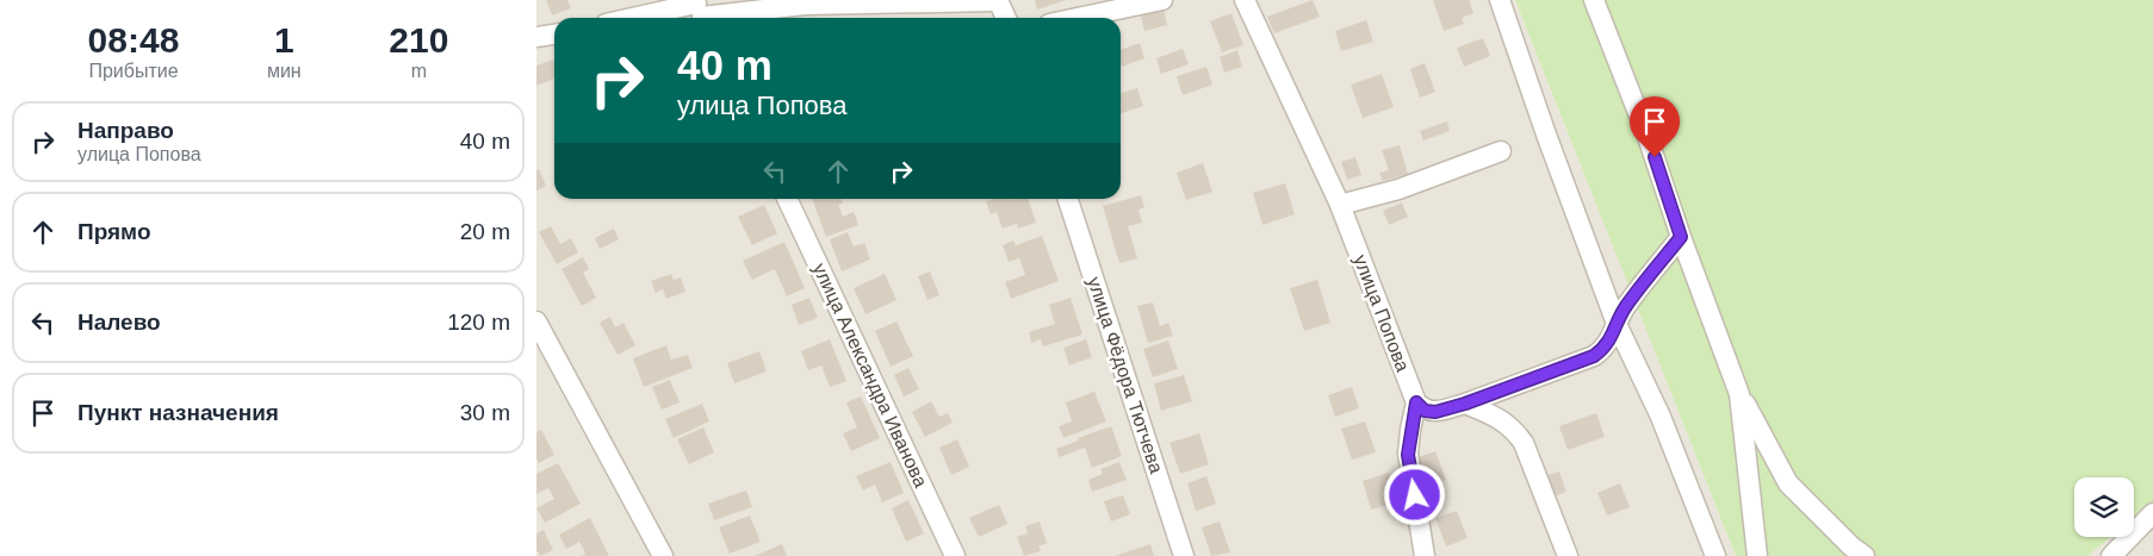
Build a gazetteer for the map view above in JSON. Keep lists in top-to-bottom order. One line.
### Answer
{"streets":{"street":["улица Попова","улица Александра Иванова","улица Фёдора Тютчева"]},"page":{"eta":["08:48","Прибытие","1","мин","210","m"],"turn":["40 m","улица Попова"],"list":[{"name":"Направо","note":"улица Попова","value":"40 m"},{"name":"Прямо","value":"20 m"},{"name":"Налево","value":"120 m"},{"name":"Пункт назначения","value":"30 m"}]}}
